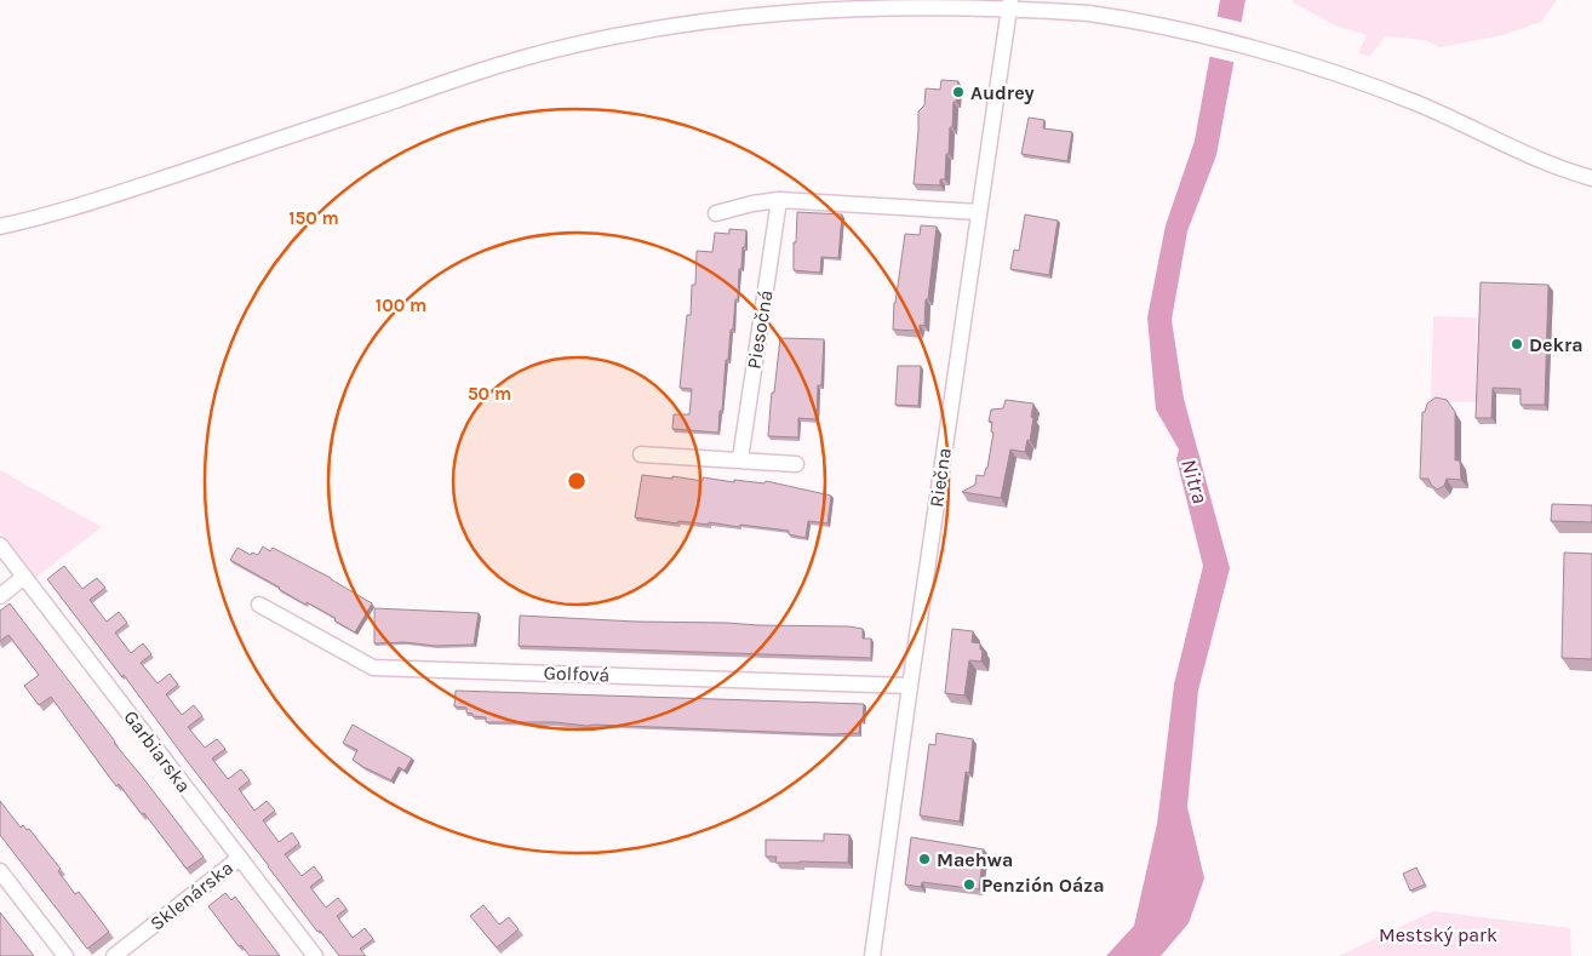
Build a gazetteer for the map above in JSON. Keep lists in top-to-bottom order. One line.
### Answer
{"streets":{"street":["Piesočná","Riečna","Golfová","Garbiarska","Sklenárska"]},"crossings":[["Riečna","Golfová"],["Garbiarska","Sklenárska"]],"water":["Nitra"],"parks":["Mestský park"],"places":["Audrey","Dekra","Maehwa","Penzión Oáza"],"rings":["150 m","100 m","50 m"]}
